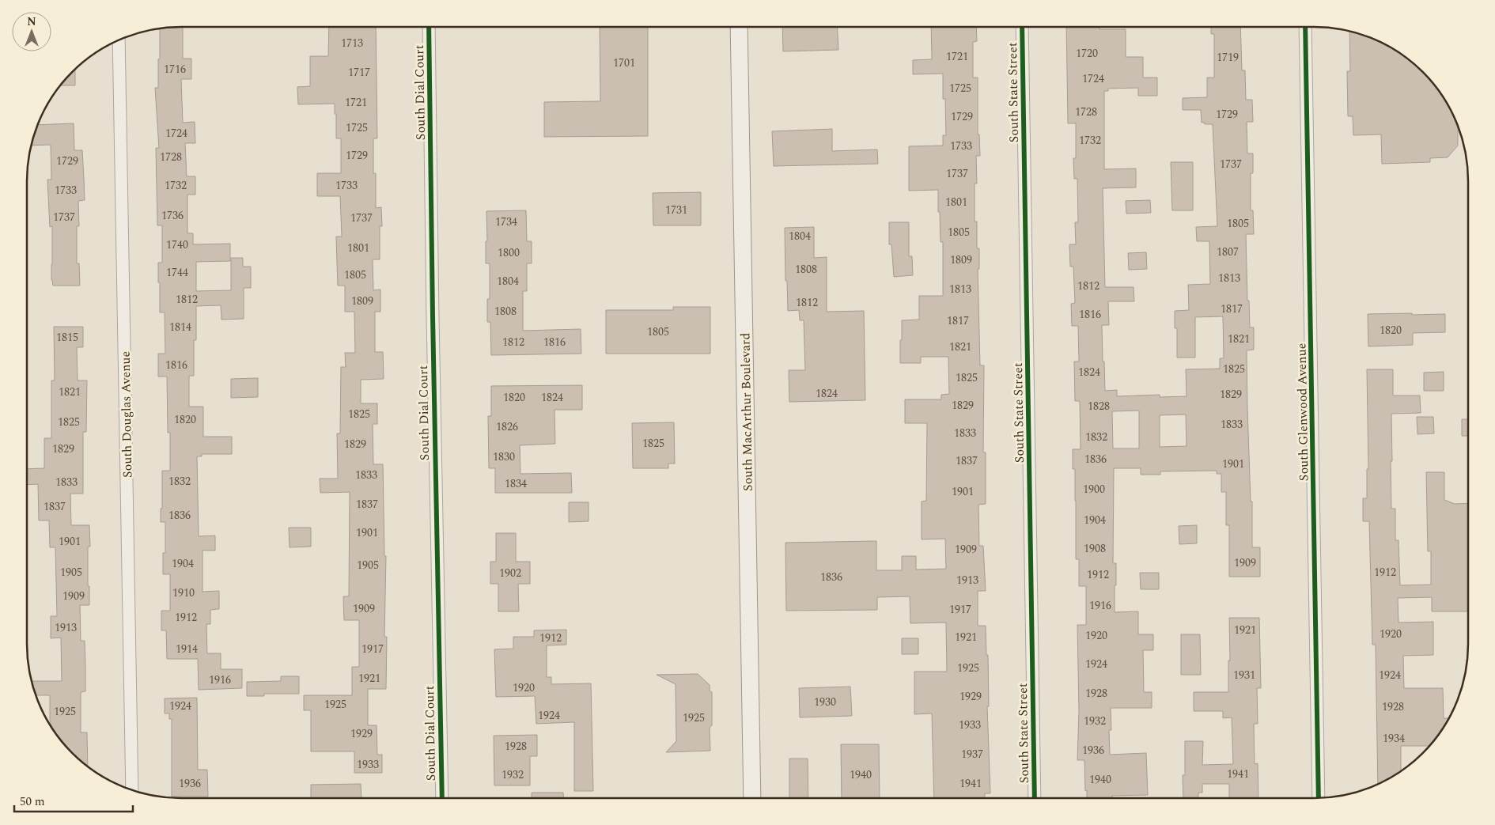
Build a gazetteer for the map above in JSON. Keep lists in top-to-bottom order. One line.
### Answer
{"streets":{"main road":["South MacArthur Boulevard"],"street":["South Dial Court","South State Street","South Glenwood Avenue","South Douglas Avenue"]},"house_numbers":["1713","1720","1721","1719","1701","1716","1717","1724","1725","1721","1728","1729","1729","1725","1724","1732","1733","1729","1728","1729","1737","1737","1732","1733","1733","1801","1731","1736","1737","1737","1734","1805","1805","1804","1740","1801","1807","1800","1809","1808","1744","1805","1813","1804","1812","1813","1812","1809","1812","1817","1808","1816","1817","1814","1820","1805","1815","1821","1812","1816","1821","1816","1825","1824","1825","1821","1824","1829","1820","1824","1829","1828","1825","1820","1825","1833","1826","1833","1832","1825","1829","1829","1830","1836","1837","1901","1833","1832","1833","1834","1900","1901","1837","1837","1836","1904","1901","1901","1908","1909","1909","1904","1905","1905","1912","1902","1912","1836","1913","1910","1909","1916","1909","1917","1912","1913","1921","1920","1920","1921","1912","1914","1917","1924","1925","1931","1924","1921","1916","1920","1928","1929","1930","1925","1924","1928","1925","1924","1925","1932","1933","1929","1934","1928","1936","1937","1933","1941","1932","1940","1940","1936","1941"],"scale_bar":"50 m","north":"top"}
